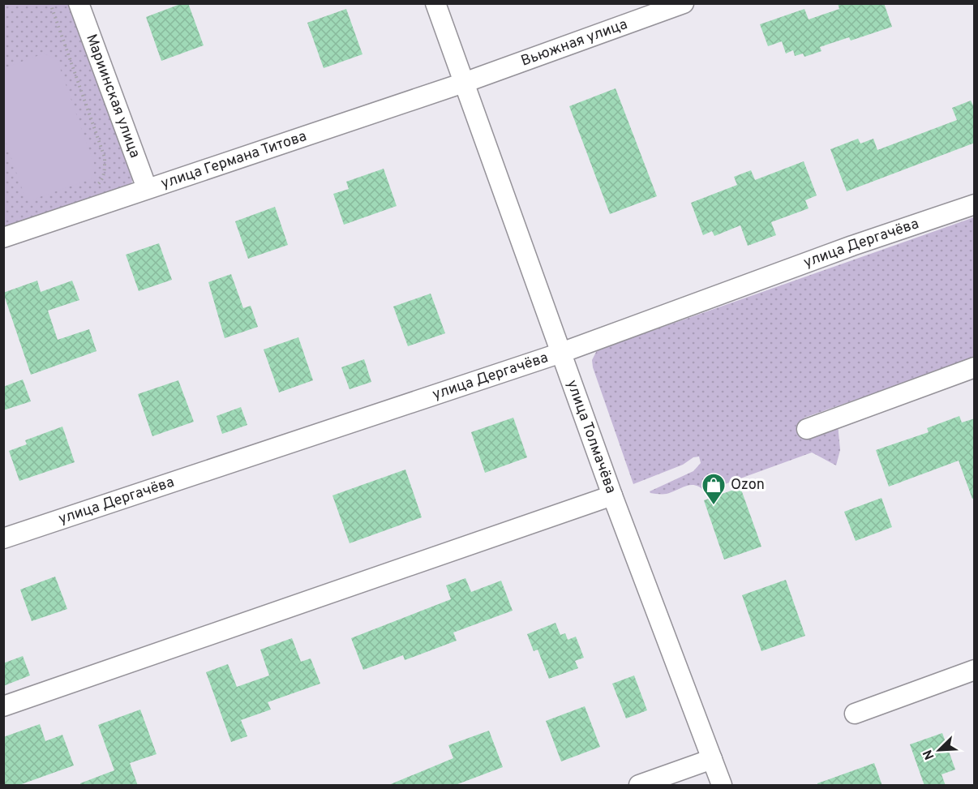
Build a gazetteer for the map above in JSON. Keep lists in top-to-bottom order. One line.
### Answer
{"streets":{"street":["Вьюжная улица","Мариинская улица","улица Германа Титова","улица Дергачёва","улица Толмачёва"]},"crossings":[["Вьюжная улица","улица Германа Титова"],["Вьюжная улица","улица Толмачёва"],["Мариинская улица","улица Германа Титова"],["улица Германа Титова","улица Толмачёва"],["улица Дергачёва","улица Толмачёва"]],"places":{"shop":["Ozon"]},"north":"bottom left"}
